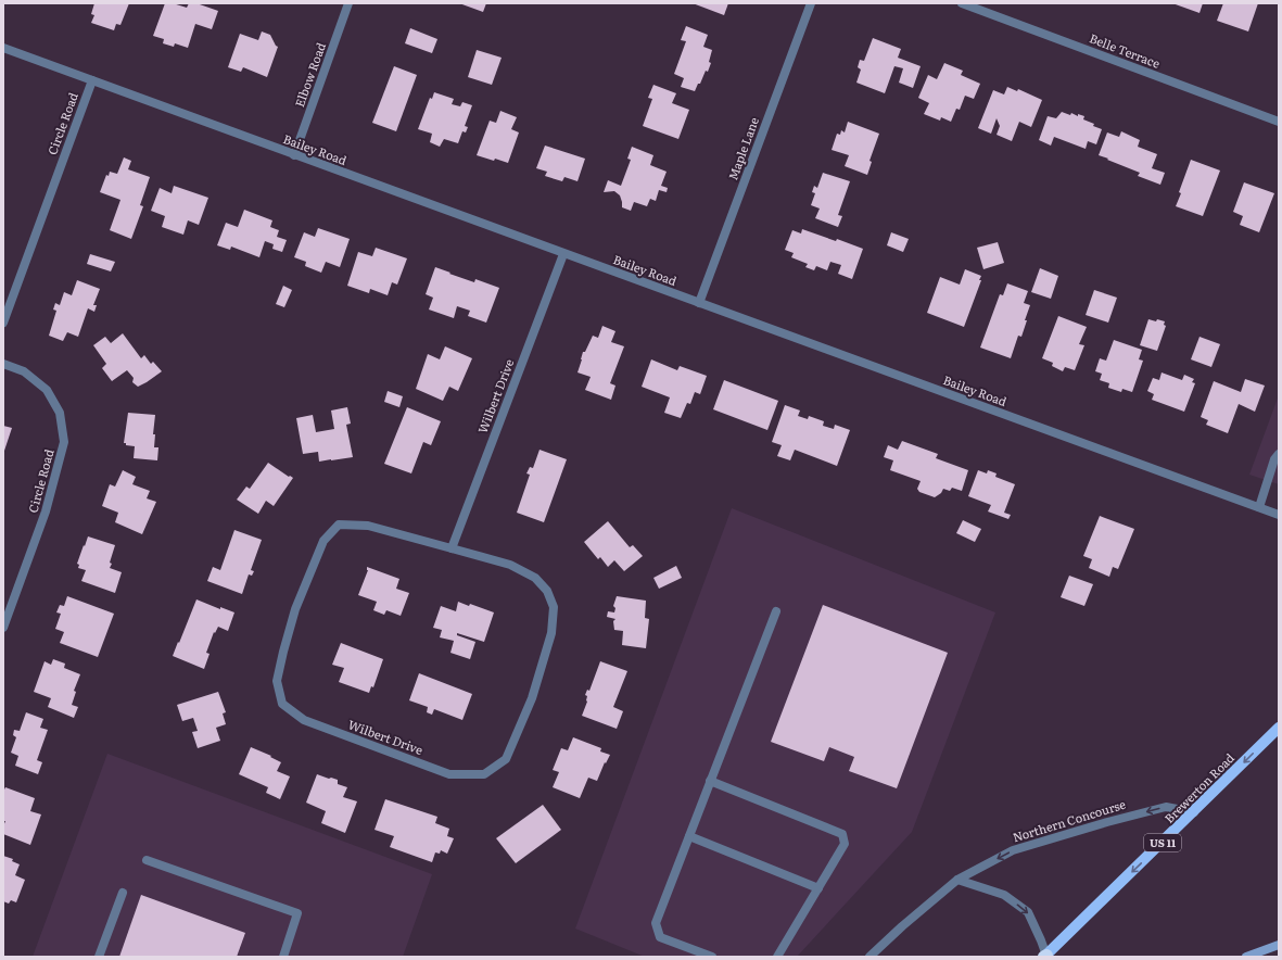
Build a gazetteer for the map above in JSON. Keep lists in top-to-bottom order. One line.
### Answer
{"streets":{"main road":["Brewerton Road","US 11"],"street":["Belle Terrace","Elbow Road","Circle Road","Maple Lane","Bailey Road","Wilbert Drive","Northern Concourse"]},"crossings":[["Elbow Road","Bailey Road"],["Circle Road","Bailey Road"],["Maple Lane","Bailey Road"],["Bailey Road","Wilbert Drive"],["Brewerton Road","Northern Concourse"]],"one_way":["Brewerton Road","Northern Concourse"]}
